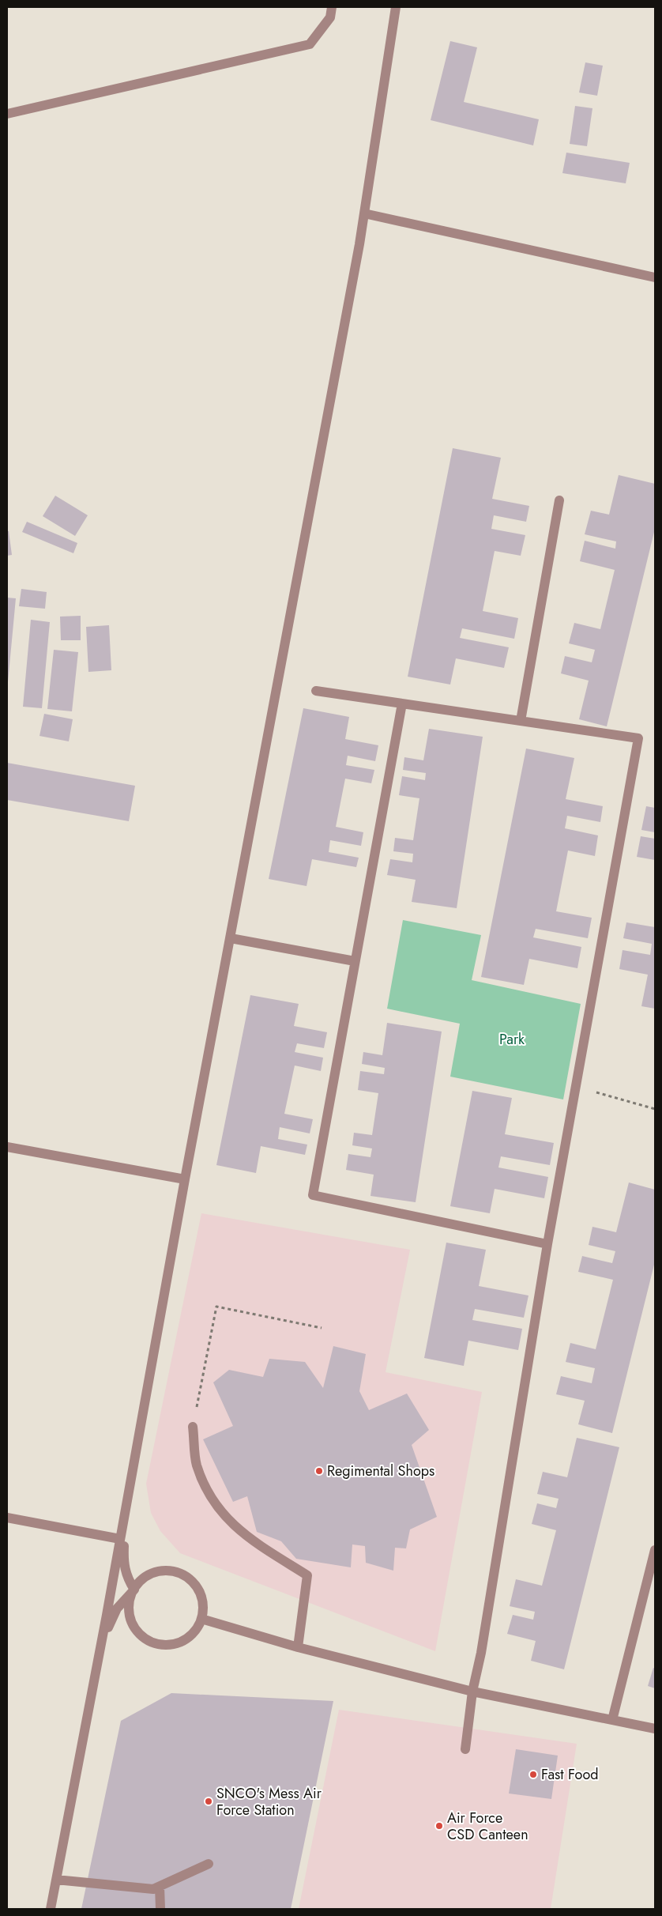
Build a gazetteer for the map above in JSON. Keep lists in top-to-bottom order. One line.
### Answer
{"parks":["Park"],"places":["Regimental Shops","Fast Food","SNCO's Mess Air Force Station","Air Force CSD Canteen"]}
